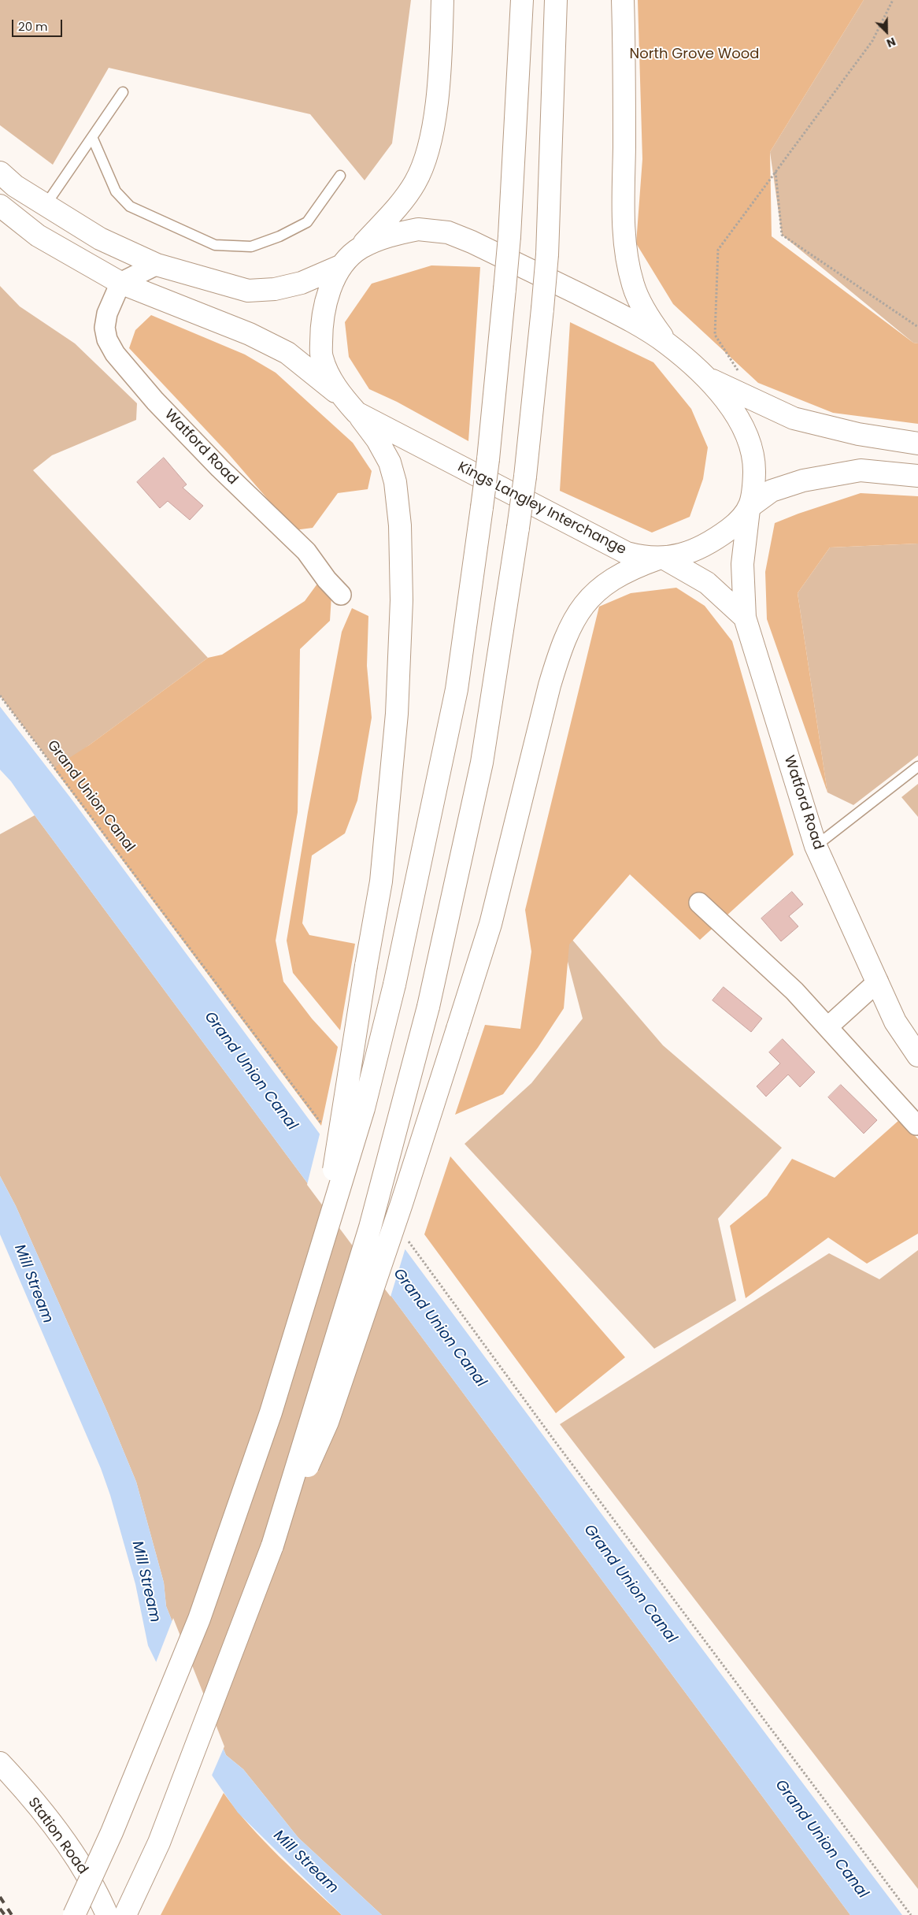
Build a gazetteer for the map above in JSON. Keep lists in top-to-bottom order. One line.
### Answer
{"streets":{"main road":["Watford Road","Kings Langley Interchange","Station Road"],"path":["Grand Union Canal"]},"crossings":[["Watford Road","Kings Langley Interchange"]],"water":["Grand Union Canal","Mill Stream"],"parks":["North Grove Wood"],"scale_bar":"20 m","north":"bottom right"}
